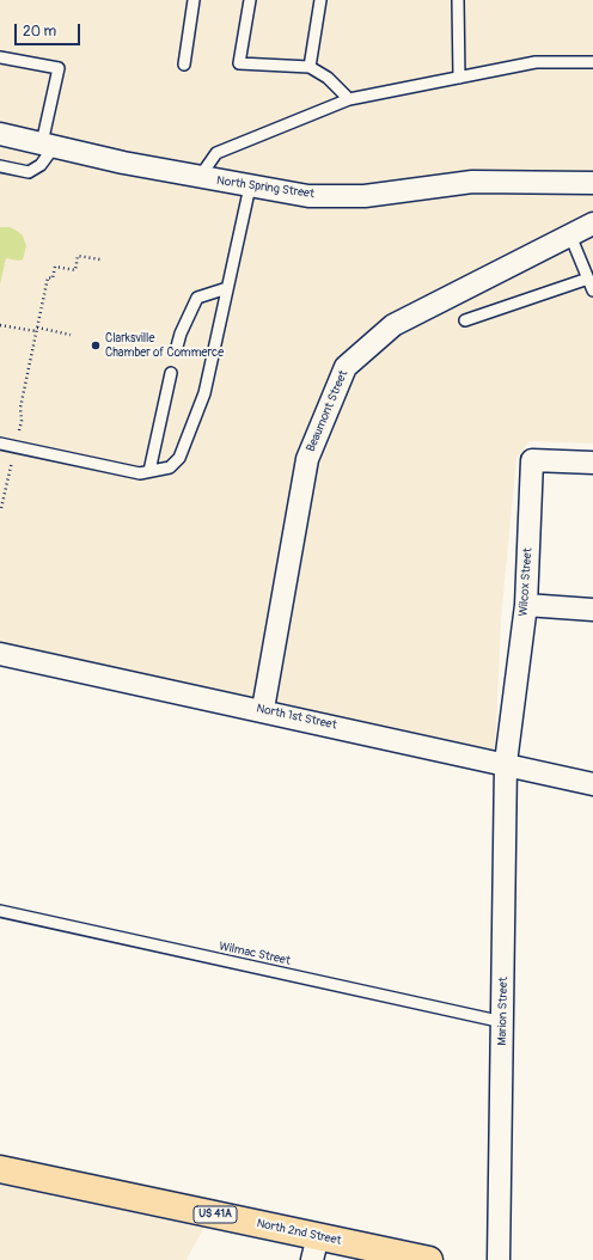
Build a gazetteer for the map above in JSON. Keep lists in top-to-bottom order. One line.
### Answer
{"streets":{"main road":["US 41A","North 2nd Street"],"street":["North Spring Street","Beaumont Street","Wilcox Street","North 1st Street","Marion Street"],"lane":["Wilmac Street"]},"crossings":[["Beaumont Street","North 1st Street"],["Wilcox Street","North 1st Street"],["Wilcox Street","Marion Street"],["North 1st Street","Marion Street"],["Wilmac Street","Marion Street"]],"places":["Clarksville Chamber of Commerce"],"scale_bar":"20 m"}
